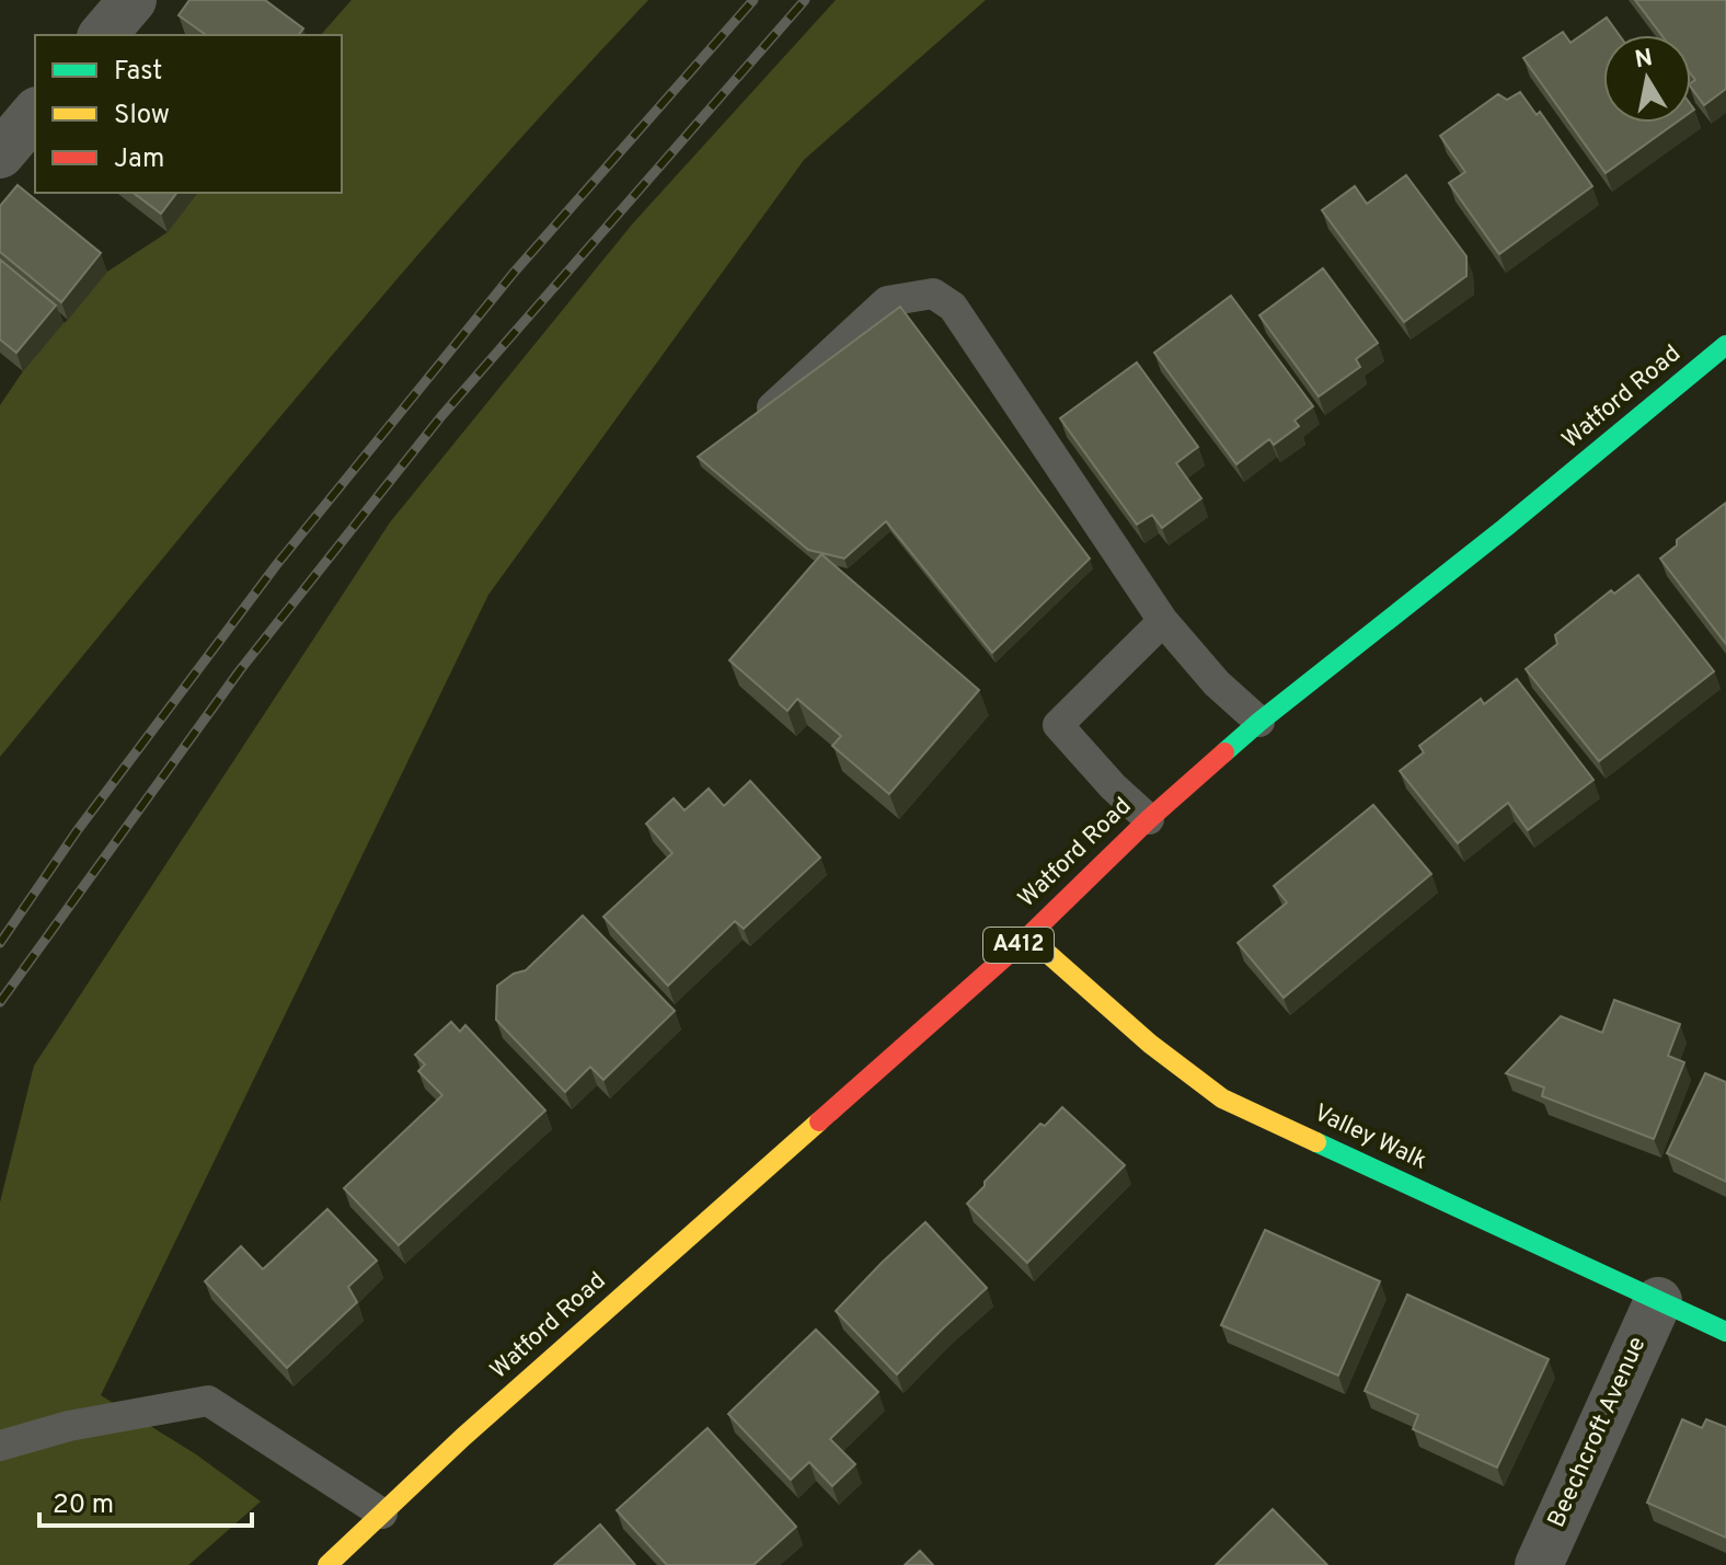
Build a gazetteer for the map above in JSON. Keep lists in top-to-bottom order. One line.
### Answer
{"streets":{"main road":["Watford Road","A412","Valley Walk"],"street":["Beechcroft Avenue"]},"crossings":[["Watford Road","Valley Walk"],["Valley Walk","Beechcroft Avenue"]],"legend":["Fast","Slow","Jam"],"scale_bar":"20 m","north":"top"}
